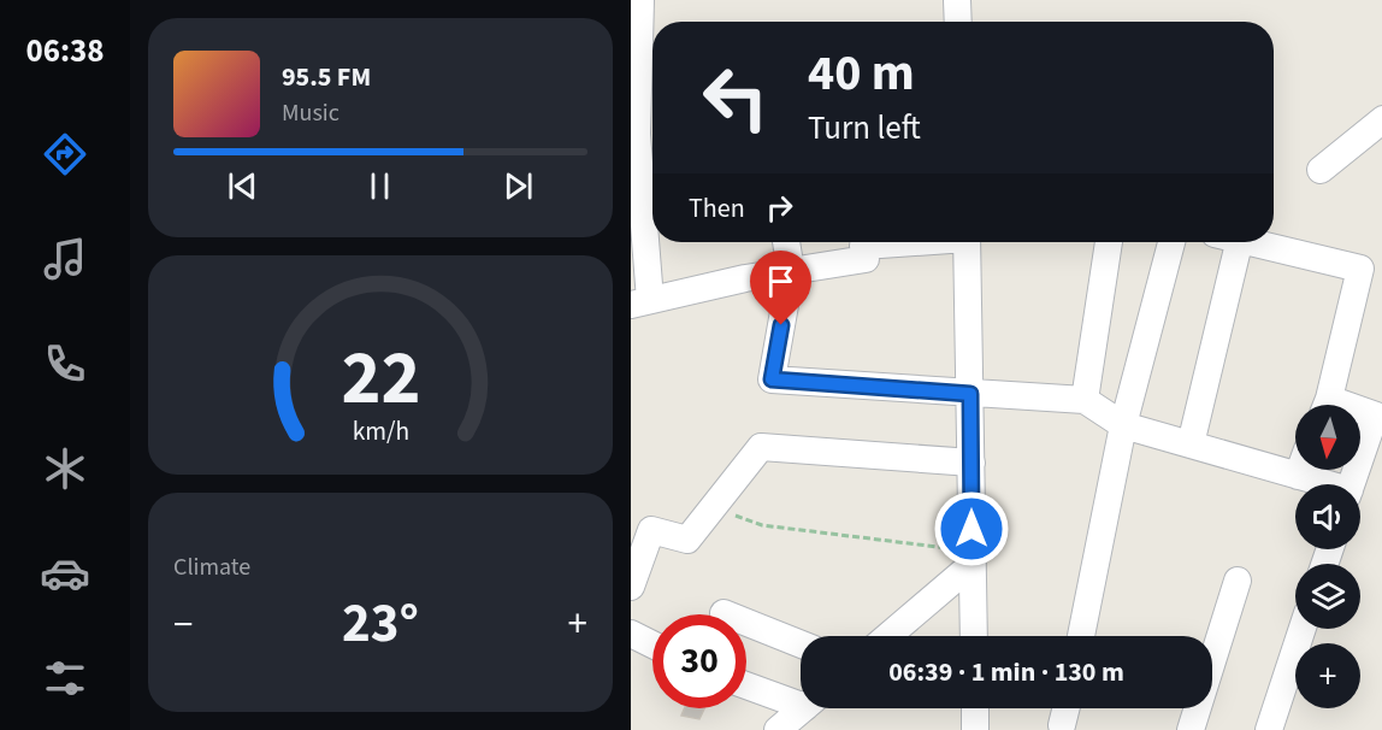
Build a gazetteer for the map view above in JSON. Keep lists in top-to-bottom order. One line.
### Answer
{"north":"bottom","page":{"tabs":"06:38","turn":["40 m","Turn left"],"song":["95.5 FM","Music"],"then":"Then","map_buttons":"+","tile":"Climate","heat":["−","23°","+"],"limit":"30","trip":"06:39 · 1 min · 130 m","gauge":["22","km/h"]}}
